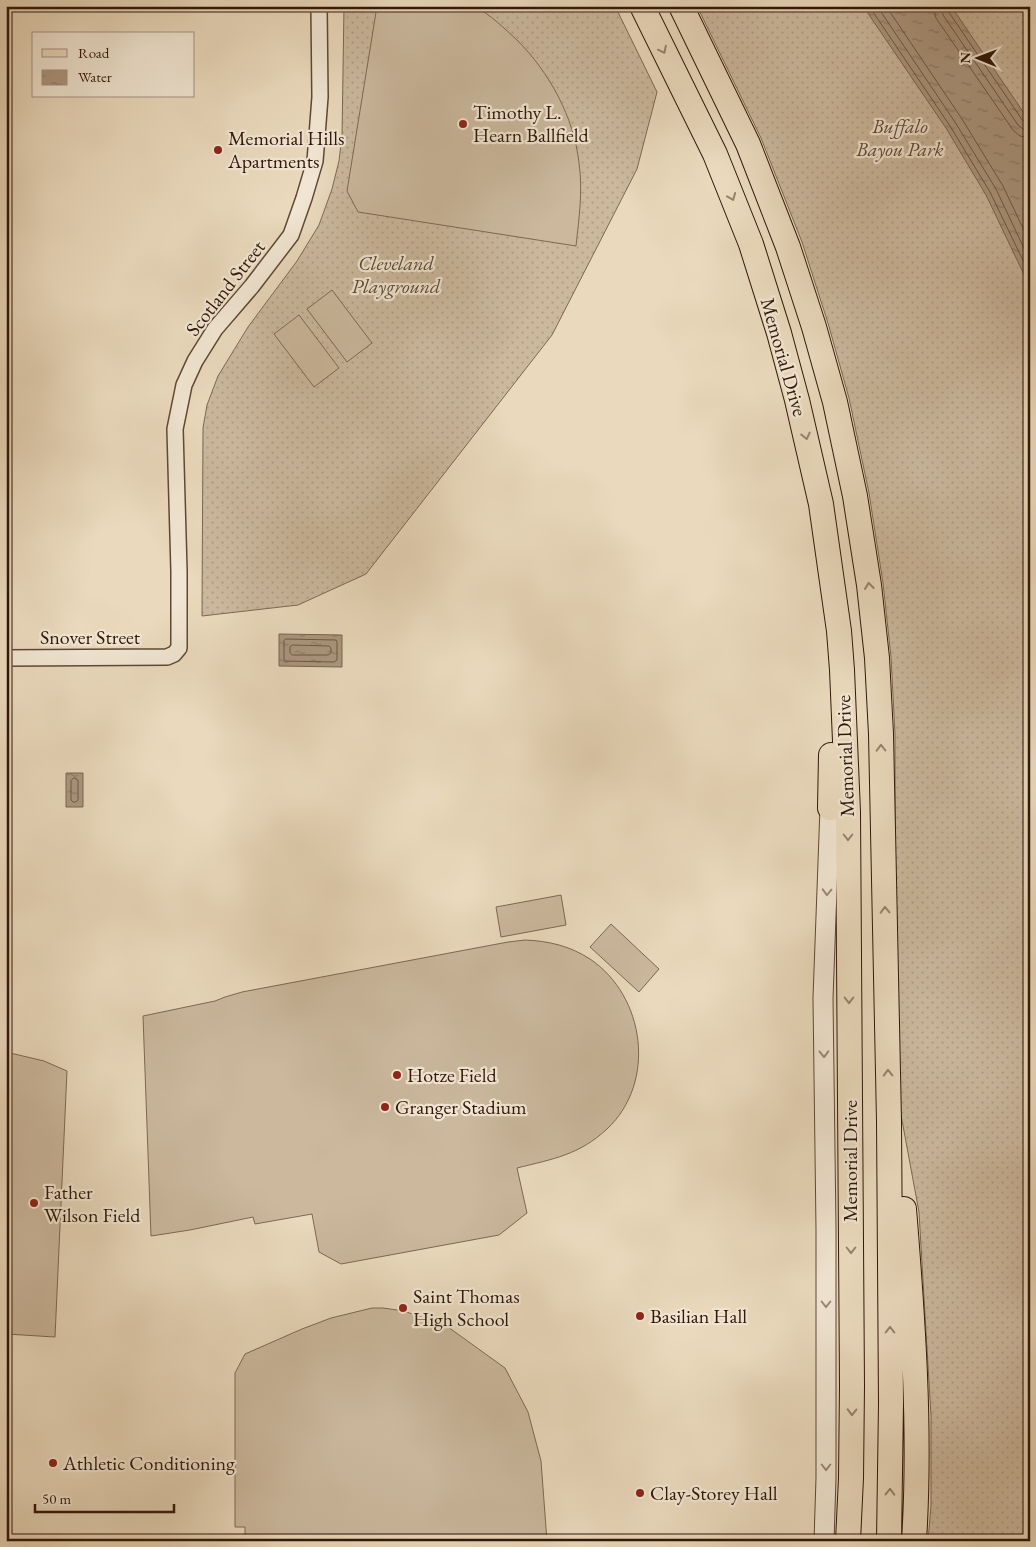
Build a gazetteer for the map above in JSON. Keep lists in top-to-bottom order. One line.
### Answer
{"streets":{"main road":["Memorial Drive"],"street":["Scotland Street","Snover Street"]},"crossings":[["Scotland Street","Snover Street"]],"parks":["Buffalo Bayou Park","Cleveland Playground"],"places":["Timothy L. Hearn Ballfield","Memorial Hills Apartments","Hotze Field","Granger Stadium","Father Wilson Field","Saint Thomas High School","Basilian Hall","Athletic Conditioning","Clay-Storey Hall"],"legend":["Road","Water"],"scale_bar":"50 m","north":"left"}
